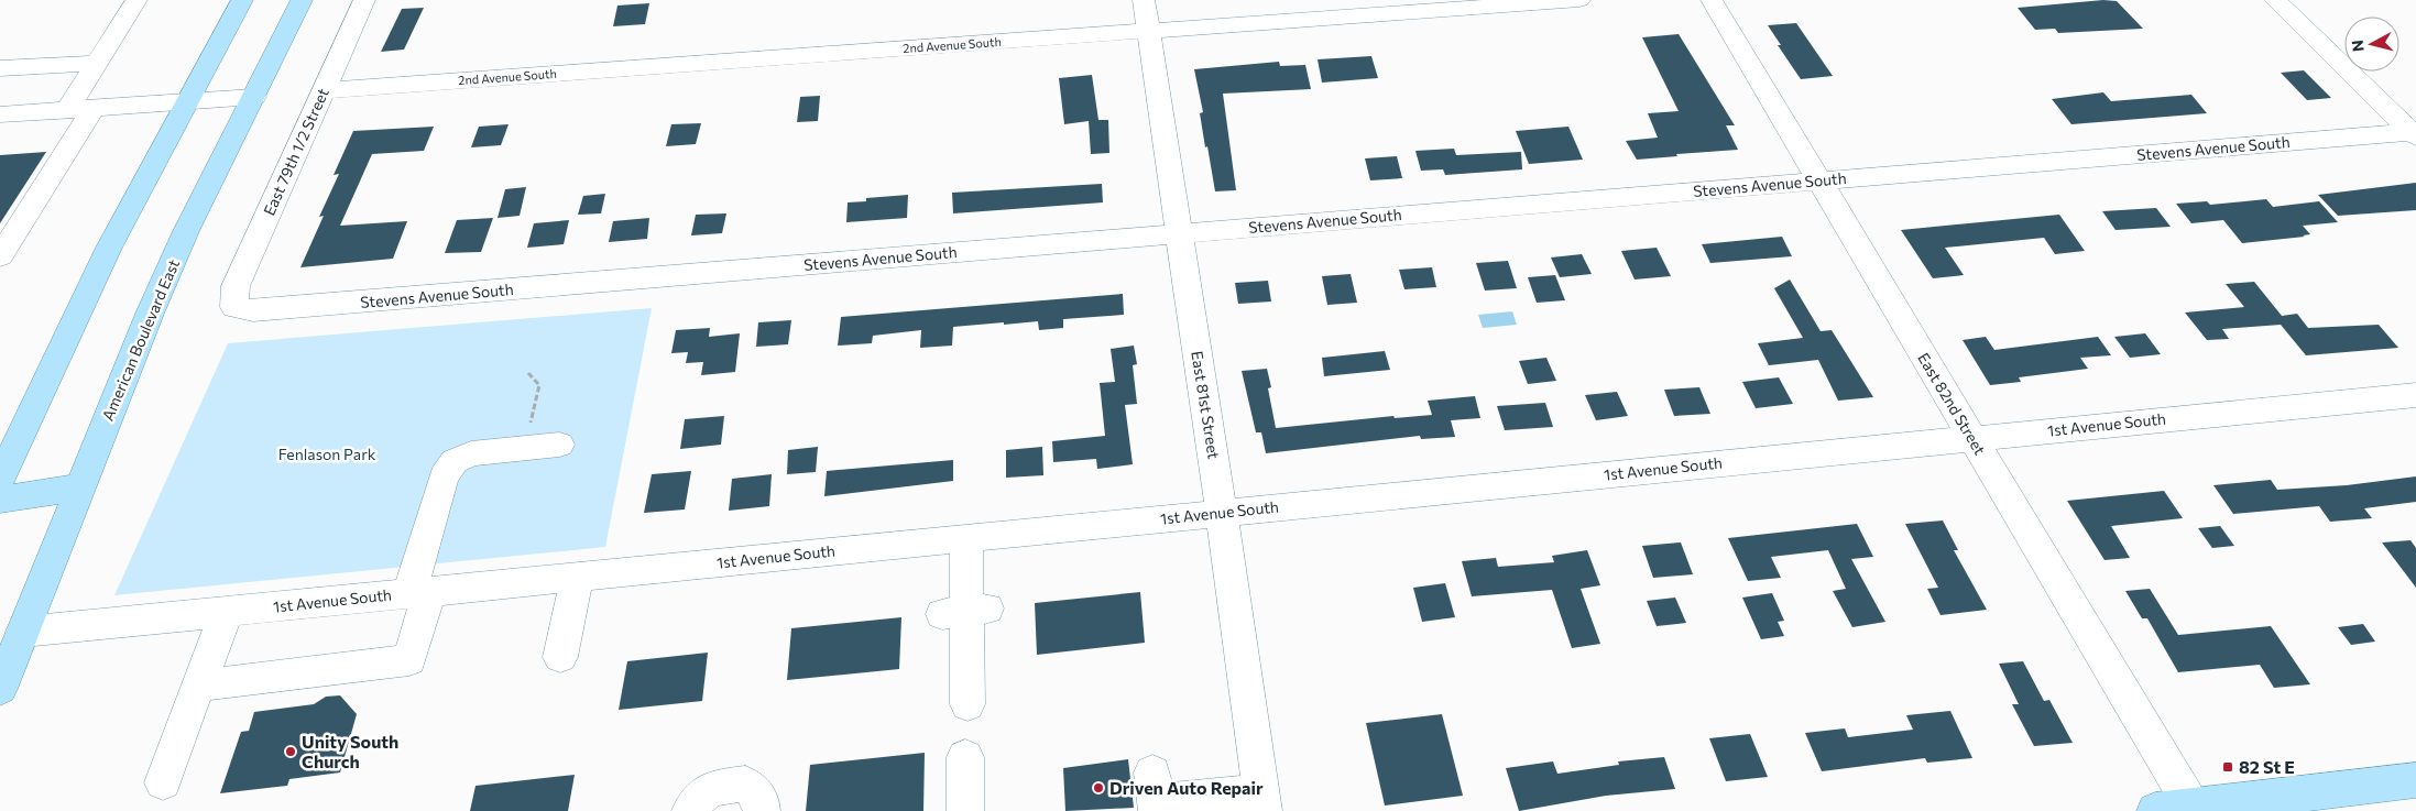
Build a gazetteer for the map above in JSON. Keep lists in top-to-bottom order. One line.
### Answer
{"streets":{"main road":["American Boulevard East"],"street":["2nd Avenue South","Stevens Avenue South","East 79th 1/2 Street","East 82nd Street","East 81st Street","1st Avenue South"]},"crossings":[["2nd Avenue South","East 79th 1/2 Street"],["2nd Avenue South","East 81st Street"],["Stevens Avenue South","East 79th 1/2 Street"],["Stevens Avenue South","East 82nd Street"],["Stevens Avenue South","East 81st Street"],["American Boulevard East","1st Avenue South"],["East 82nd Street","1st Avenue South"],["East 81st Street","1st Avenue South"]],"parks":["Fenlason Park"],"places":{"other":["Unity South Church","Driven Auto Repair"],"transit":["82 St E"]},"north":"left"}
